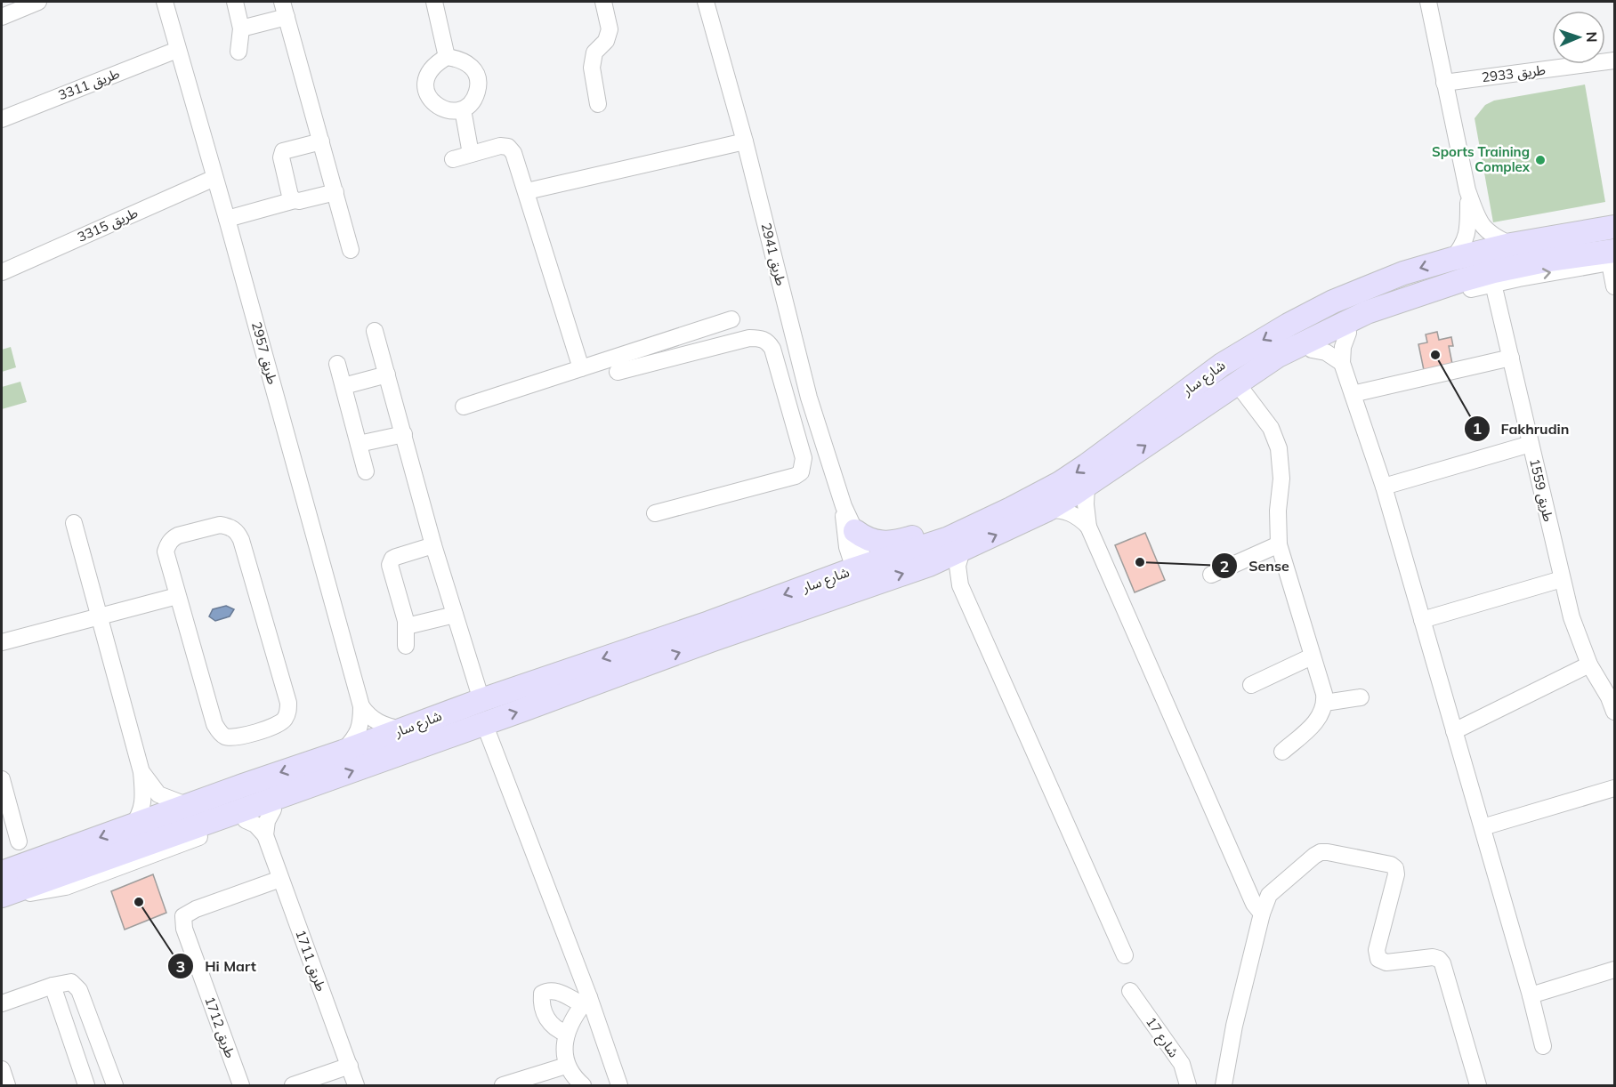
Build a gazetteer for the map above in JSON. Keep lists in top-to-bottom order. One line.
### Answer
{"streets":{"street":["طريق 2933","طريق 3311","طريق 3315","طريق 2941","طريق 2957","شارع سار","طريق 1559","طريق 1711","طريق 1712","شارع 17"]},"crossings":[["طريق 3311","طريق 2957"],["طريق 3315","طريق 2957"],["طريق 2941","شارع سار"],["طريق 2957","شارع سار"],["طريق 1711","طريق 1712"]],"places":["Sports Training Complex","Fakhrudin","Sense","Hi Mart"],"north":"right"}
